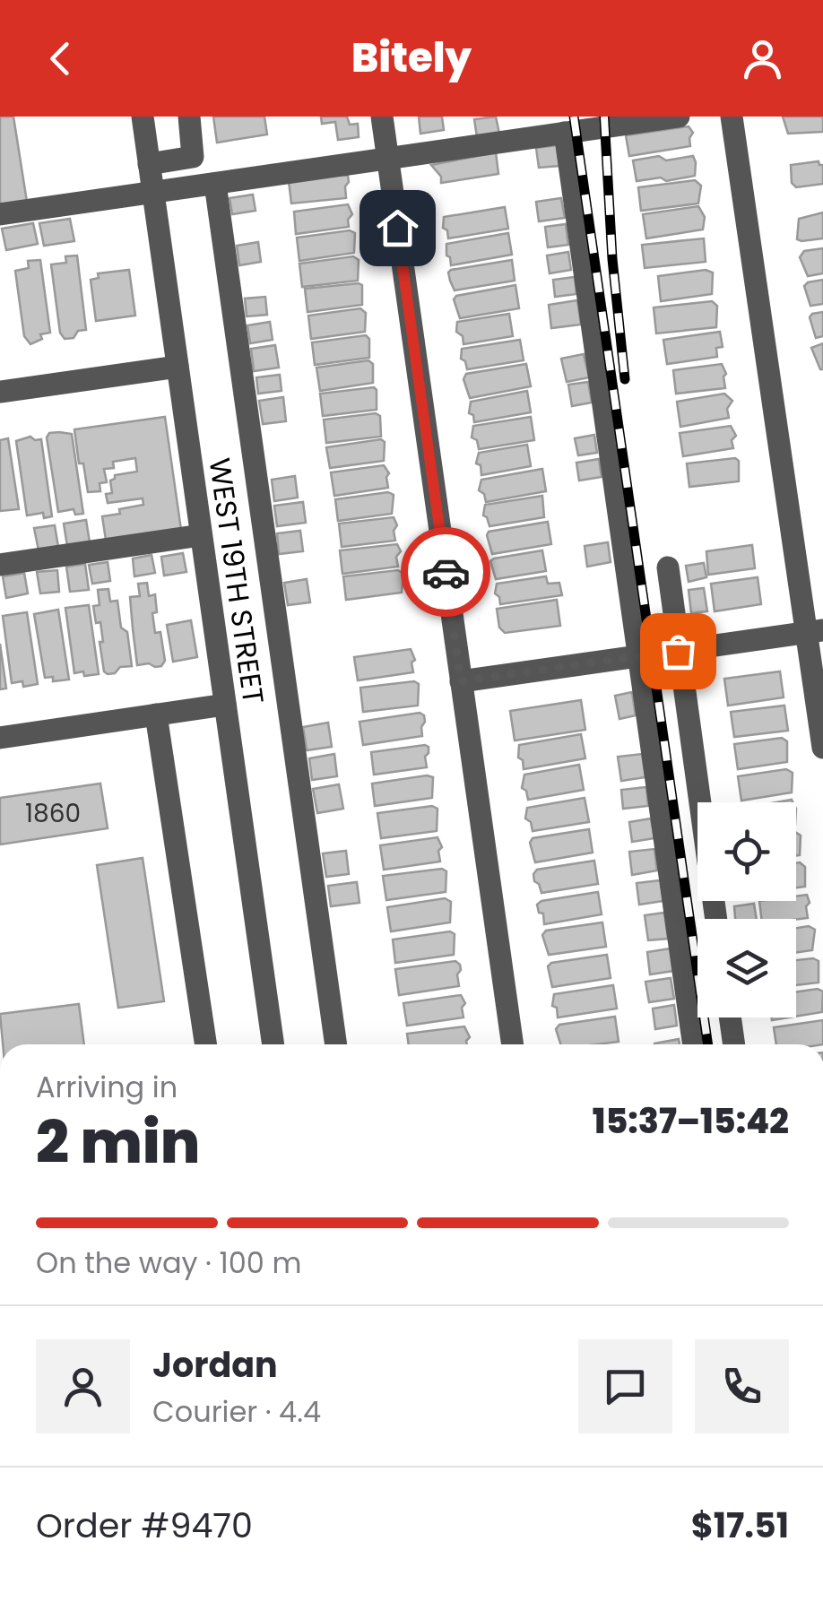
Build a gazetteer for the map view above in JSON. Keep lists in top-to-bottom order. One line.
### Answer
{"streets":{"street":["WEST 19TH STREET"]},"house_numbers":["1860"],"page":{"header":"Bitely","heading":["2 min","Arriving in","15:37–15:42"],"panel":["Jordan","Courier · 4.4","Order #9470","$17.51"],"bar":"On the way · 100 m"}}
